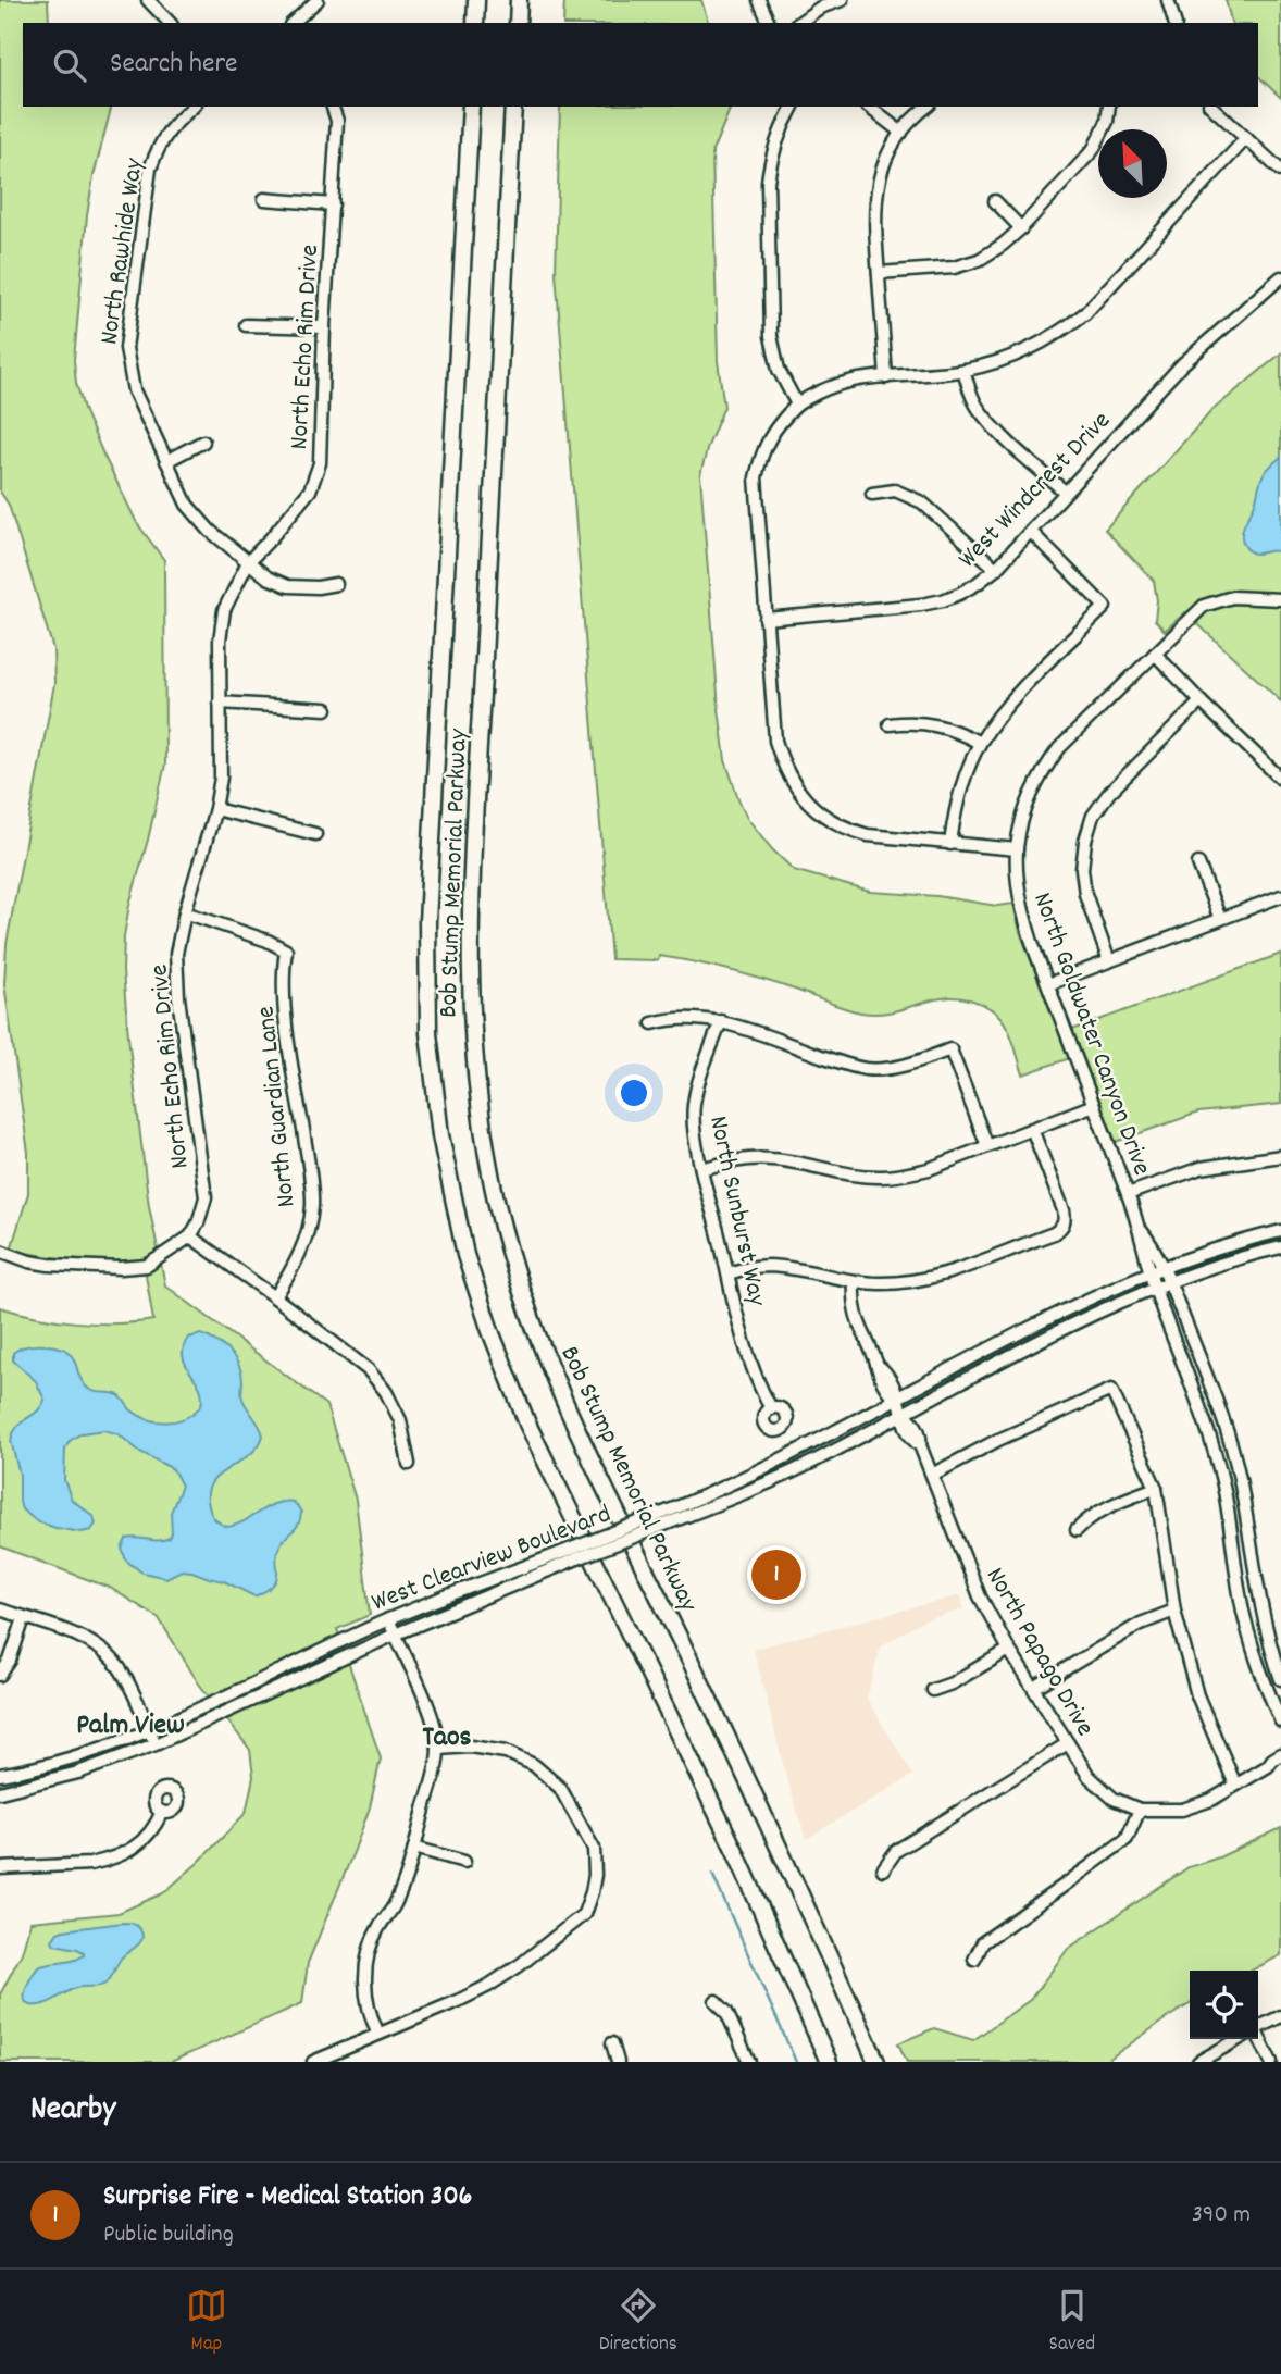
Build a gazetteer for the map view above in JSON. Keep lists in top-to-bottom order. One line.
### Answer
{"streets":{"highway":["Bob Stump Memorial Parkway"],"street":["North Rawhide Way","North Echo Rim Drive","West Windcrest Drive","North Goldwater Canyon Drive","North Guardian Lane","North Sunburst Way","West Clearview Boulevard","North Papago Drive"]},"crossings":[["North Rawhide Way","North Echo Rim Drive"],["North Echo Rim Drive","North Guardian Lane"],["North Goldwater Canyon Drive","West Clearview Boulevard"],["West Clearview Boulevard","North Papago Drive"]],"districts":["Palm View","Taos"],"north":"top left","page":{"search":"Search here","pins":"1","heading":"Nearby","list":[{"mark":"1","name":"Surprise Fire - Medical Station 306","note":"Public building","value":"390 m"}],"nav":["Map","Directions","Saved"]}}
